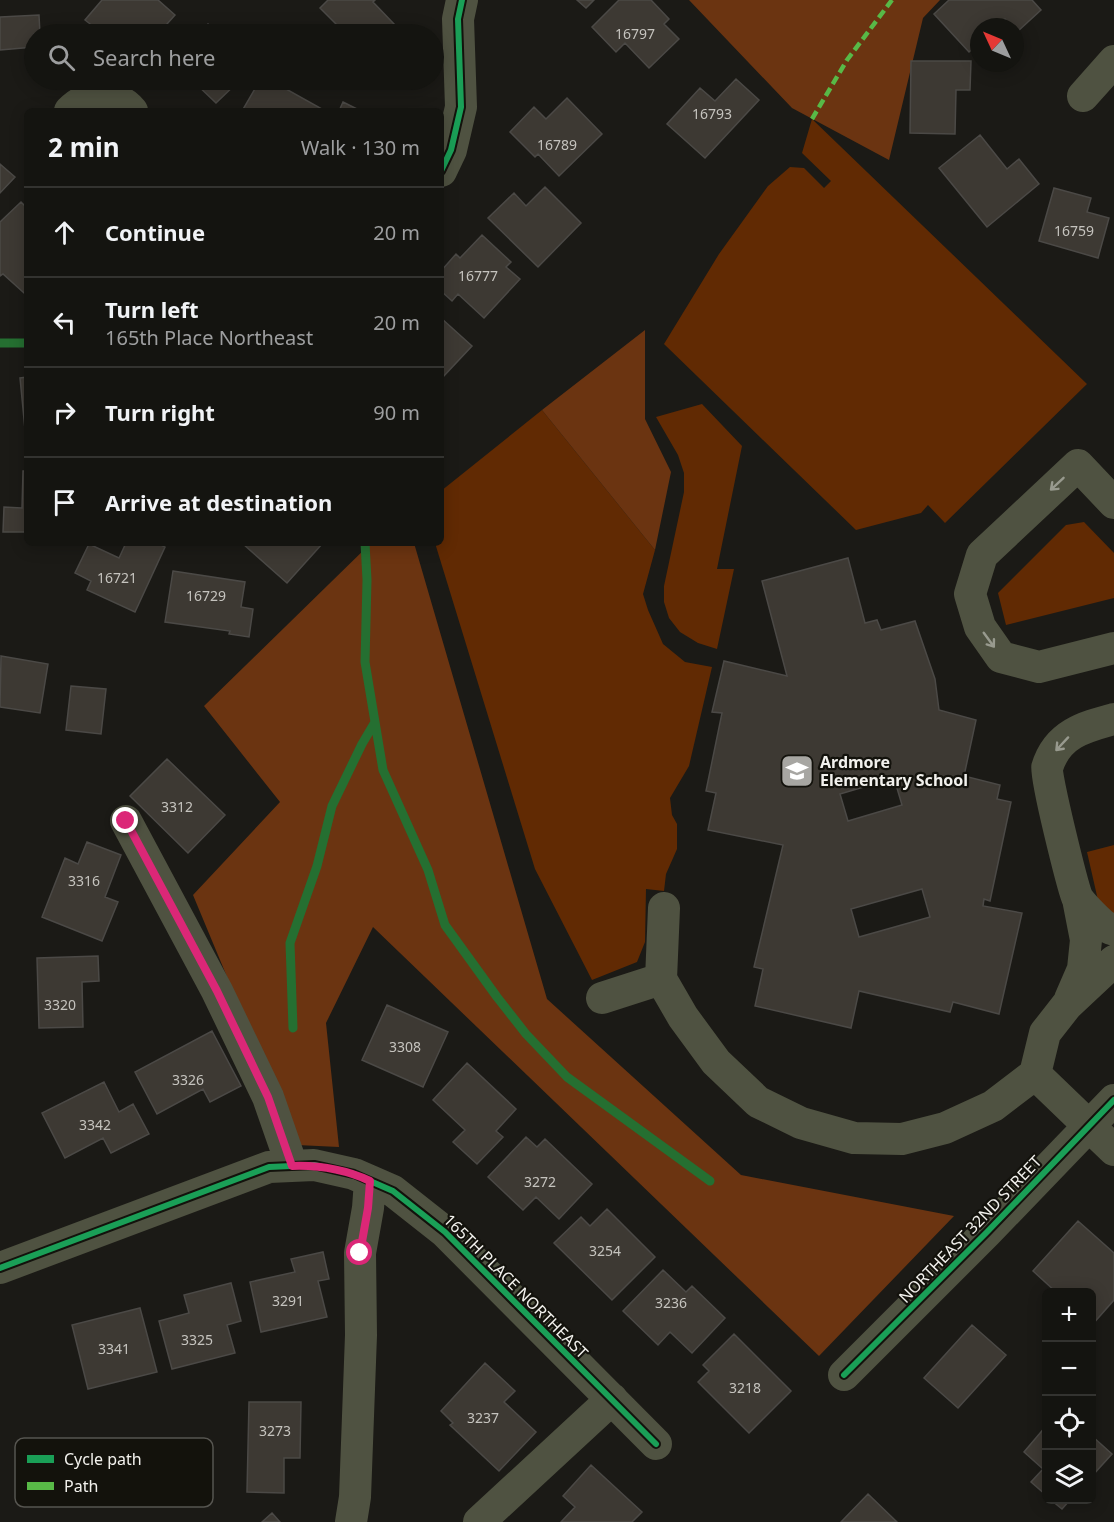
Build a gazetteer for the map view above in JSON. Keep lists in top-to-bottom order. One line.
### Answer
{"streets":{"street":["NORTHEAST 32ND STREET","165TH PLACE NORTHEAST"]},"places":{"school or university":["Ardmore Elementary School"]},"house_numbers":["16797","16793","16789","16759","16777","16721","16729","3312","3316","3320","3308","3326","3342","3272","3254","3291","3236","3325","3341","3218","3237","3273"],"legend":["Cycle path","Path"],"north":"top left","page":{"search":"Search here","heading":["2 min","Walk · 130 m"],"list":[["Continue","20 m"],["Turn left","165th Place Northeast","20 m"],["Turn right","90 m"],"Arrive at destination"],"map_buttons":["+","−"]}}
